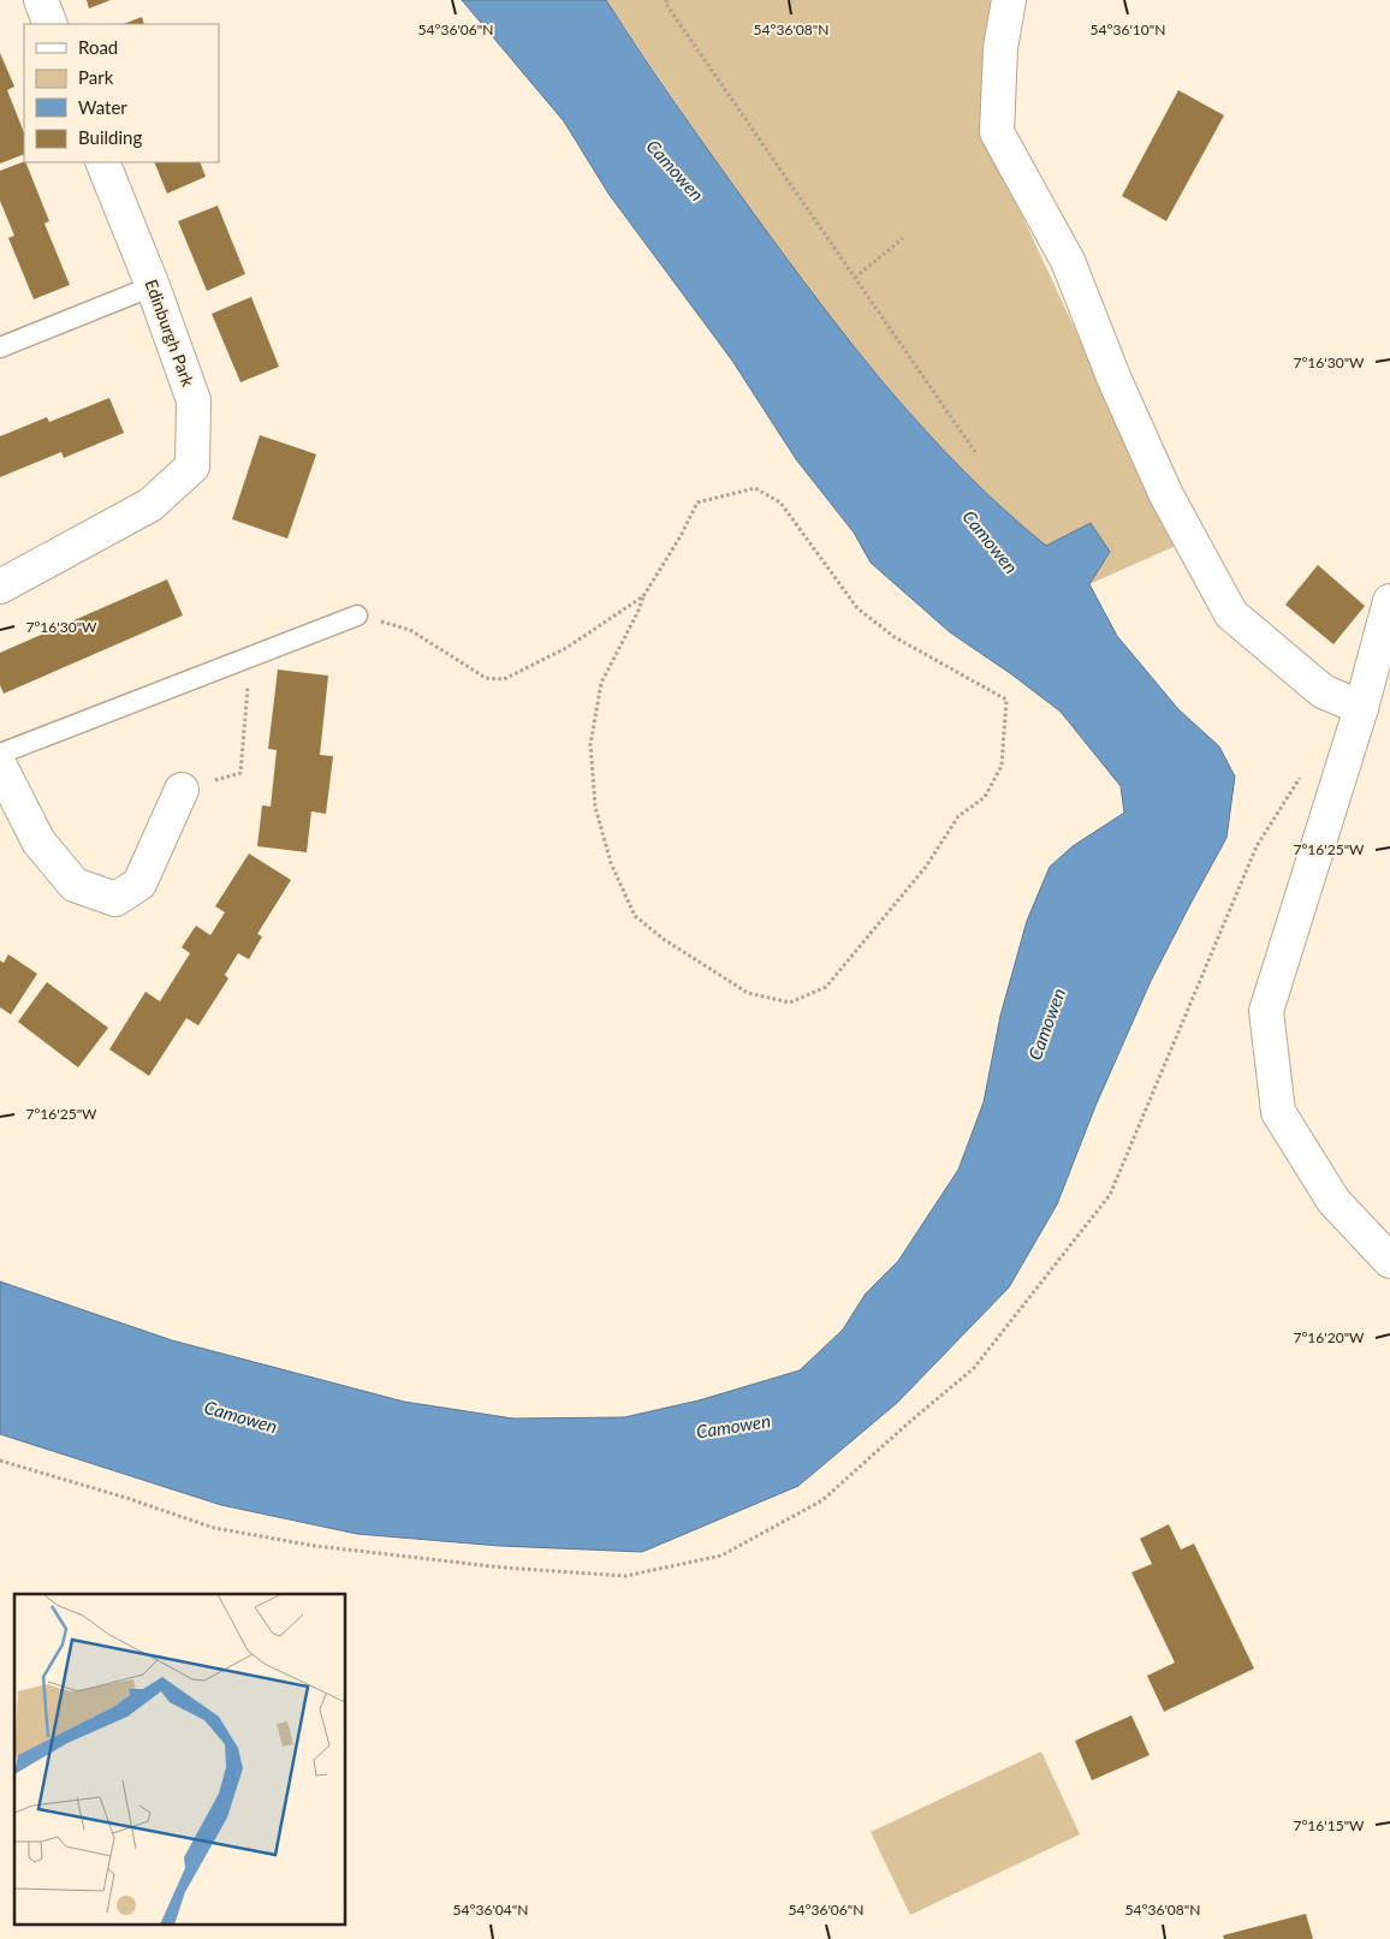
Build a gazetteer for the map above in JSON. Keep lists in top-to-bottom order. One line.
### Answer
{"streets":{"street":["Edinburgh Park"]},"water":["Camowen"],"legend":["Road","Park","Water","Building"],"coordinates":["54°36'06\"N","54°36'08\"N","54°36'10\"N","7°16'30\"W","7°16'25\"W","7°16'20\"W","7°16'15\"W","54°36'04\"N"]}
